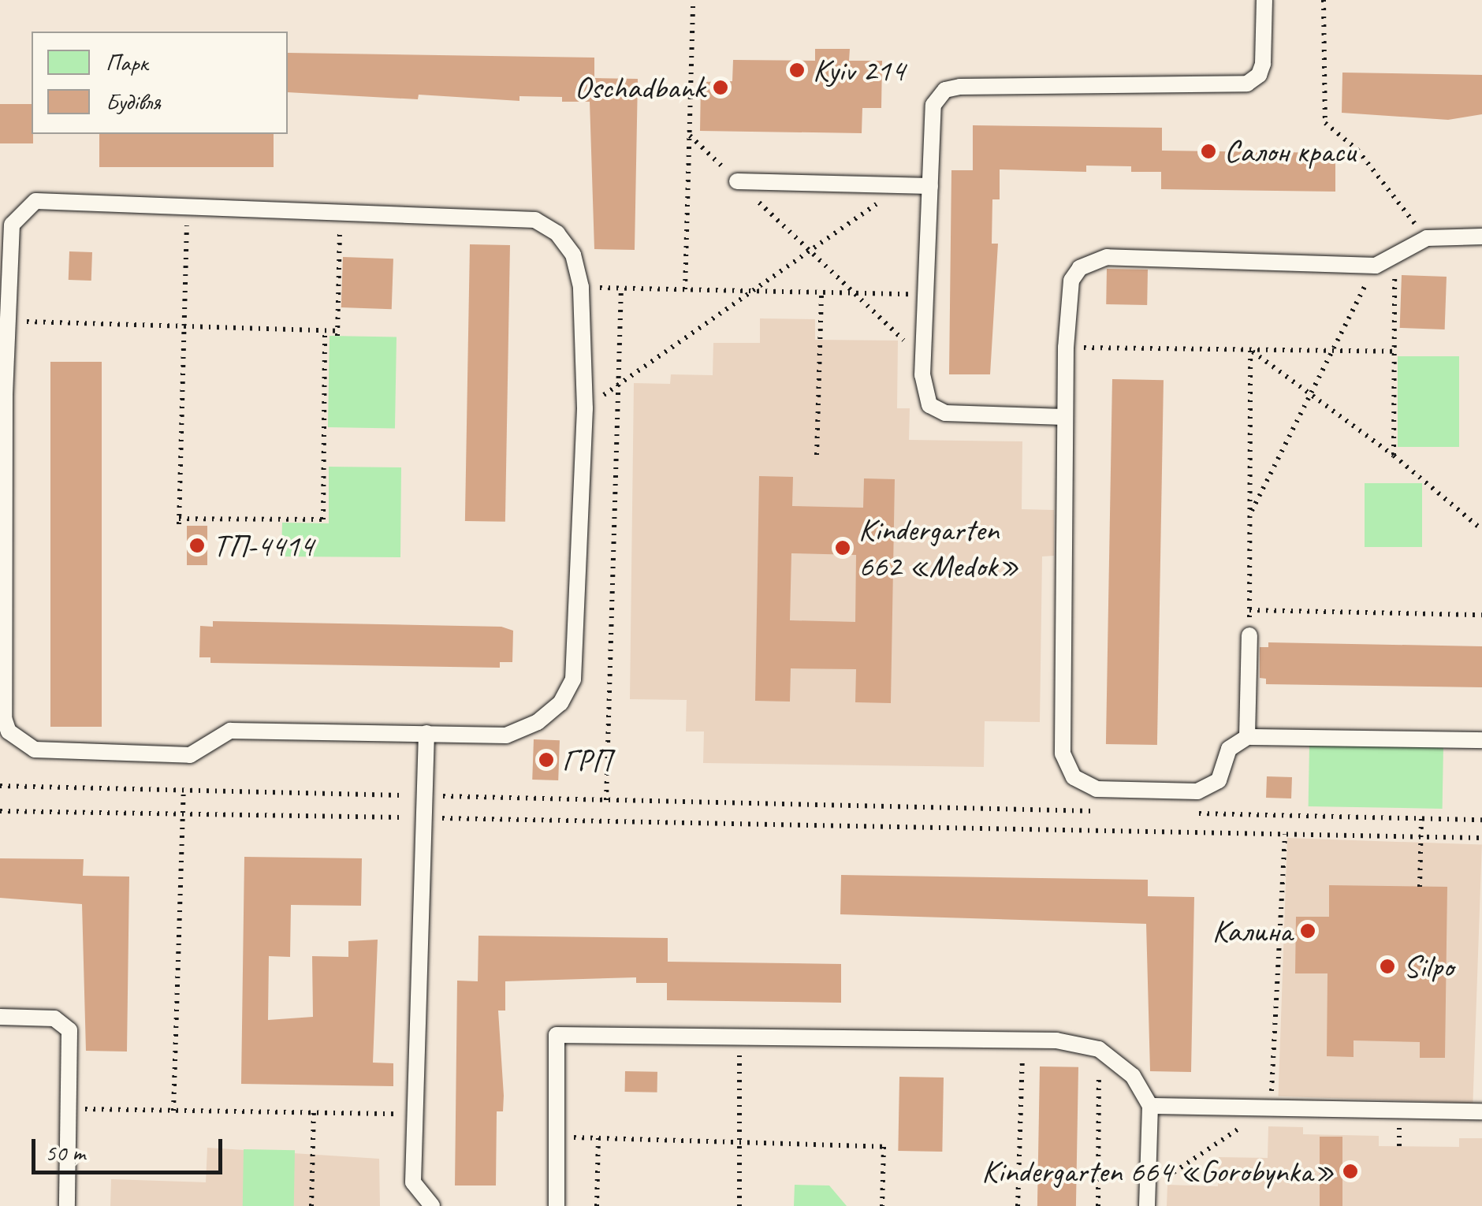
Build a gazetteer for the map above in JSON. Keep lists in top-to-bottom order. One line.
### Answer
{"places":["Kyiv 214","Oschadbank","Салон краси","ТП-4414","Kindergarten 662 «Medok»","ГРП","Калина","Silpo","Kindergarten 664 «Gorobynka»"],"legend":["Парк","Будівля"],"scale_bar":"50 m"}
